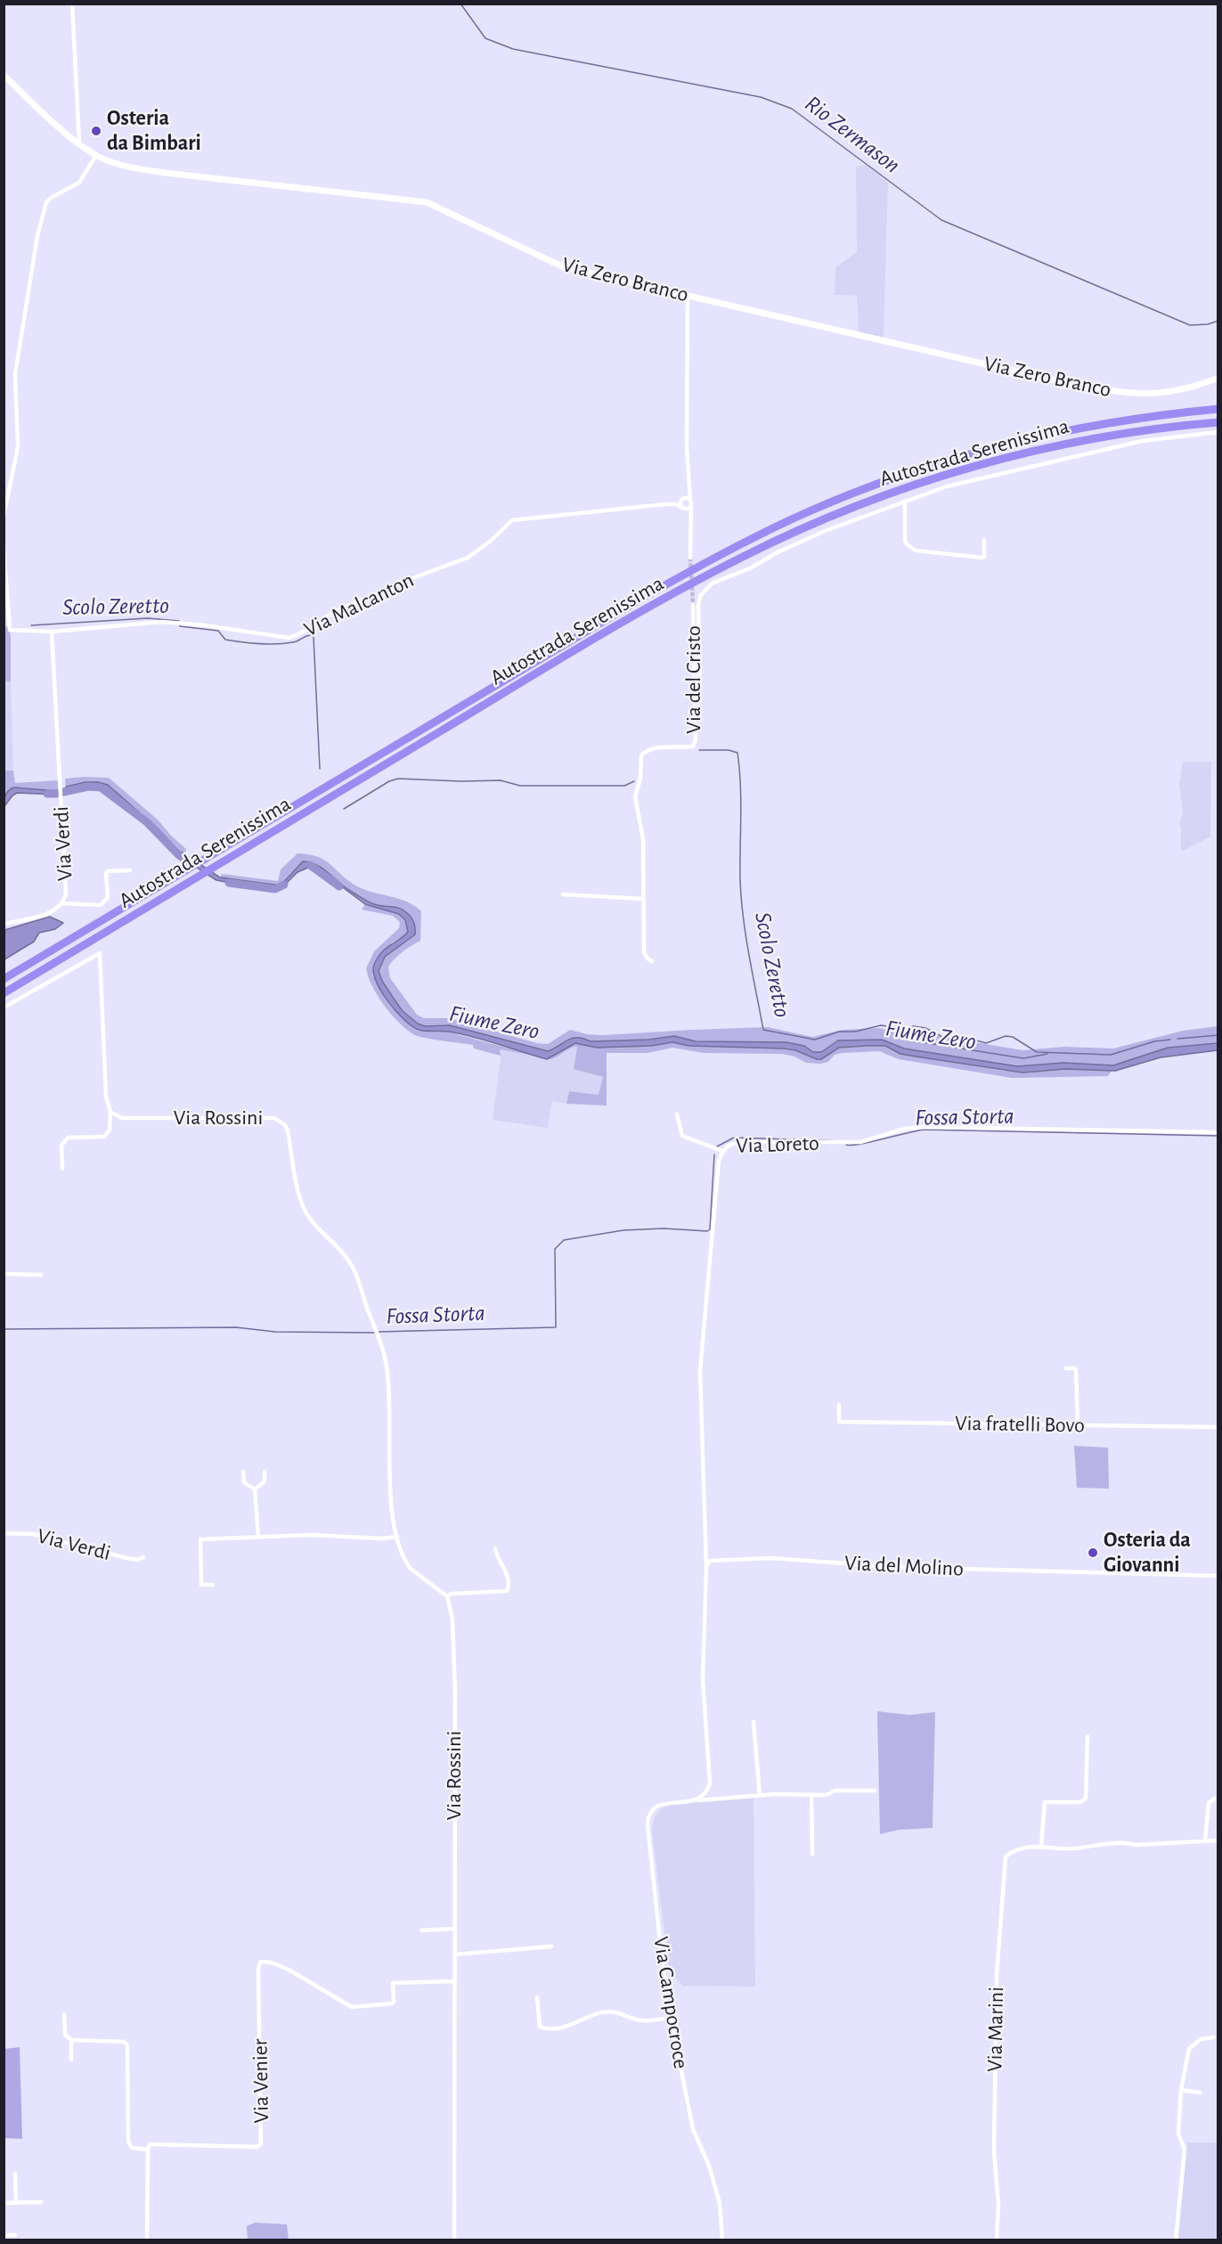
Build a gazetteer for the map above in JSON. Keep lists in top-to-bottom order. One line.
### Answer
{"streets":{"highway":["Autostrada Serenissima"],"main road":["Via Zero Branco"],"street":["Via Malcanton","Via del Cristo","Via Verdi","Via Rossini","Via Loreto","Via fratelli Bovo","Via del Molino","Via Campocroce","Via Marini","Via Venier"]},"crossings":[["Via Malcanton","Via Verdi"],["Via Rossini","Via Venier"],["Via Loreto","Via del Molino"]],"water":["Rio Zermason","Scolo Zeretto","Fiume Zero","Fossa Storta"],"places":["Osteria da Bimbari","Osteria da Giovanni"]}
